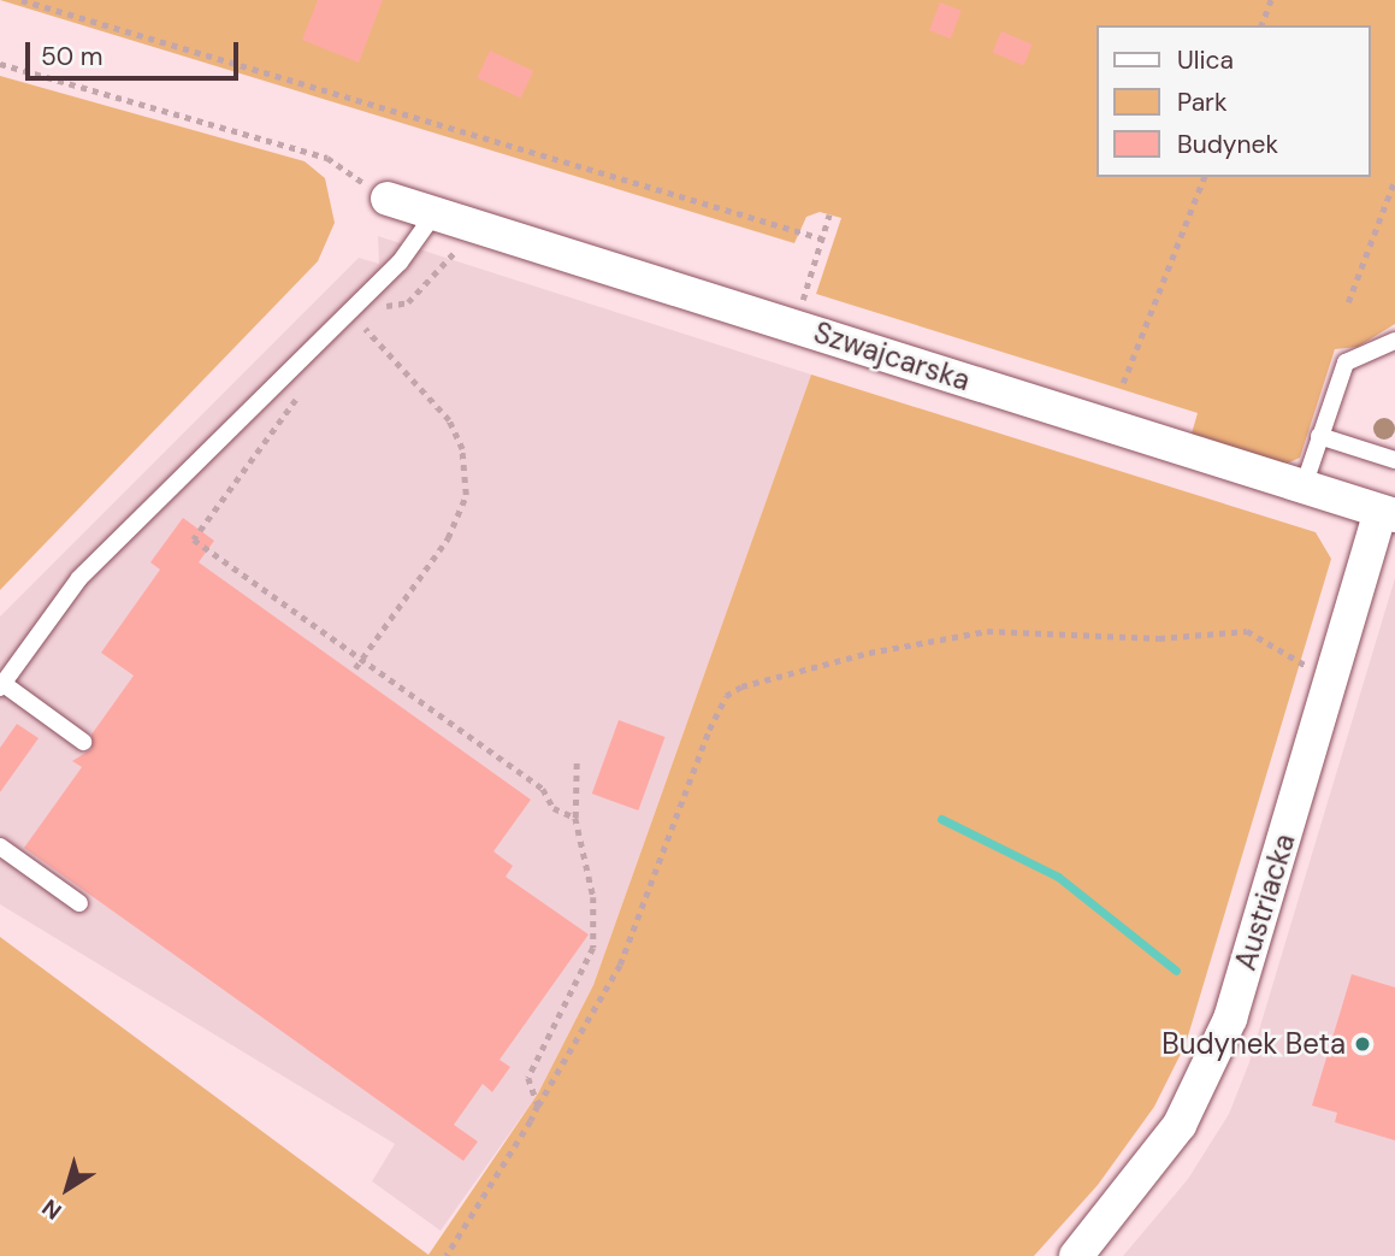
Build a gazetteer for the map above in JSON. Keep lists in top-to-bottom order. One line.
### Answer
{"streets":{"street":["Szwajcarska","Austriacka"]},"crossings":[["Szwajcarska","Austriacka"]],"places":["Budynek Beta"],"legend":["Ulica","Park","Budynek"],"scale_bar":"50 m","north":"bottom left"}
